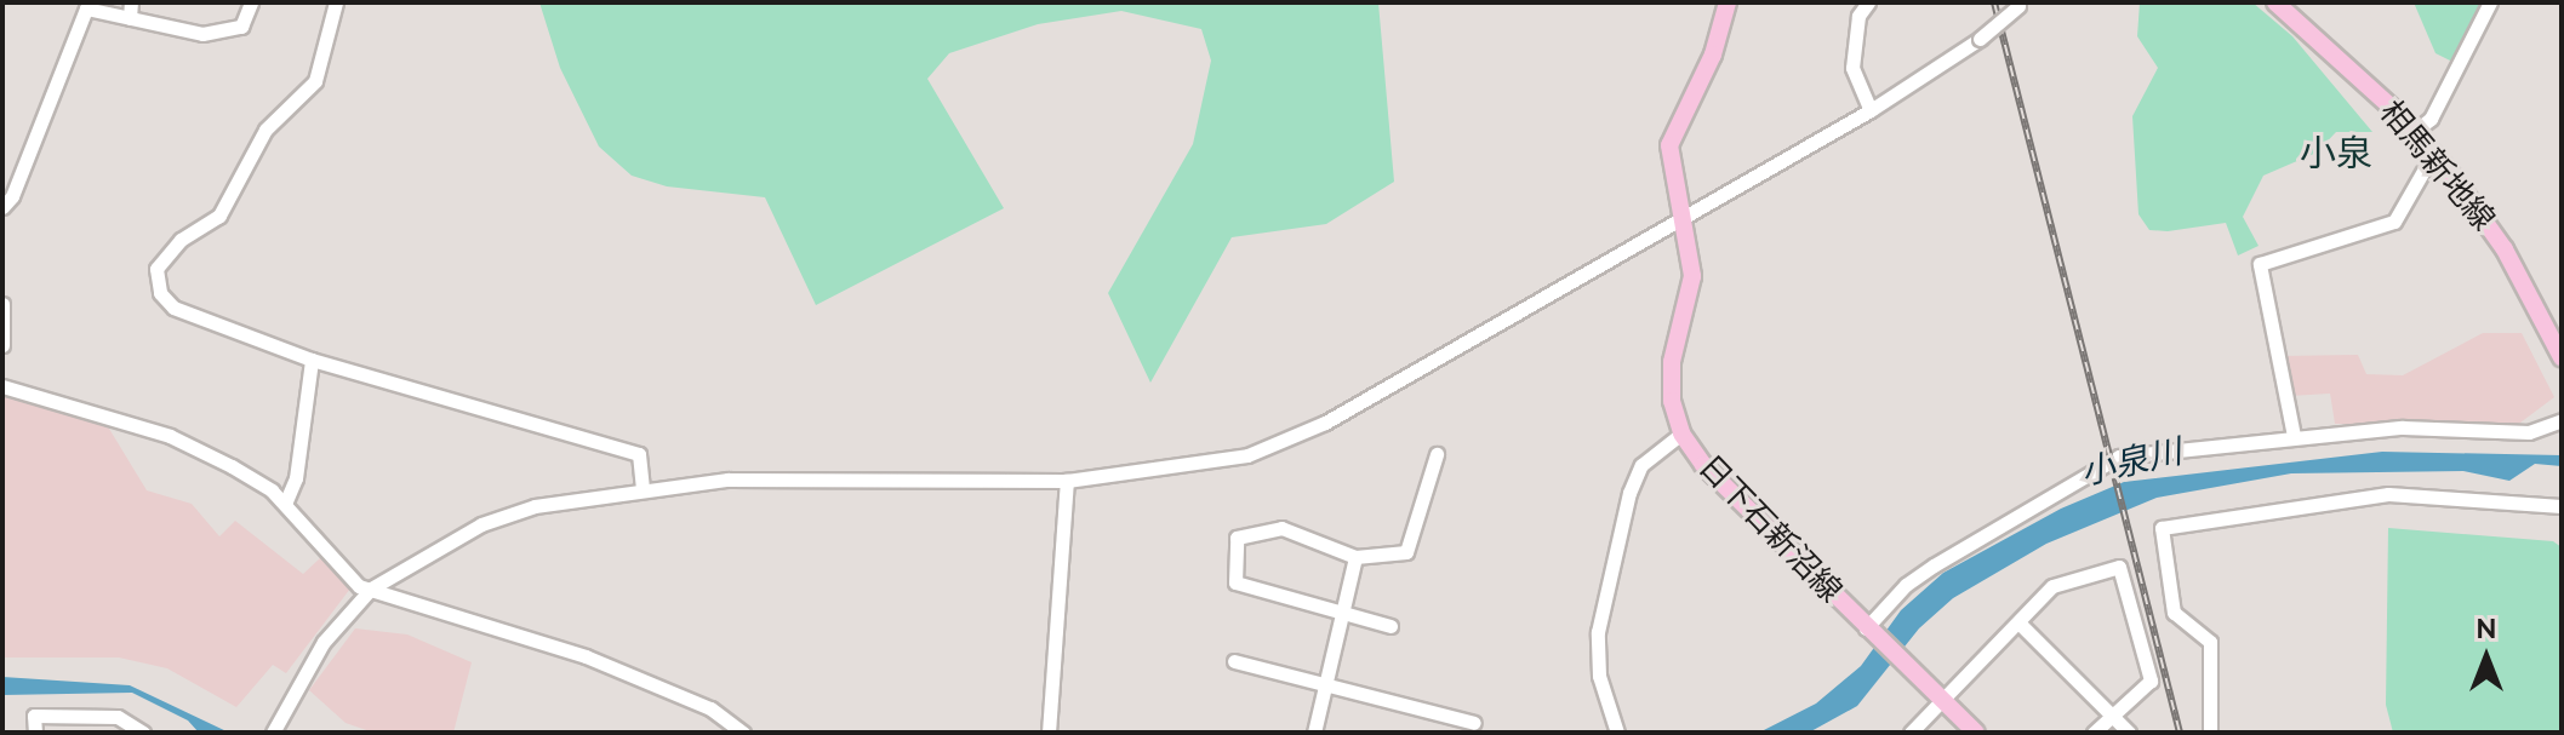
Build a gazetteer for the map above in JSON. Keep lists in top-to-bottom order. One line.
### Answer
{"streets":{"main road":["相馬新地線","日下石新沼線"]},"districts":["小泉"],"water":["小泉川"],"north":"top"}
